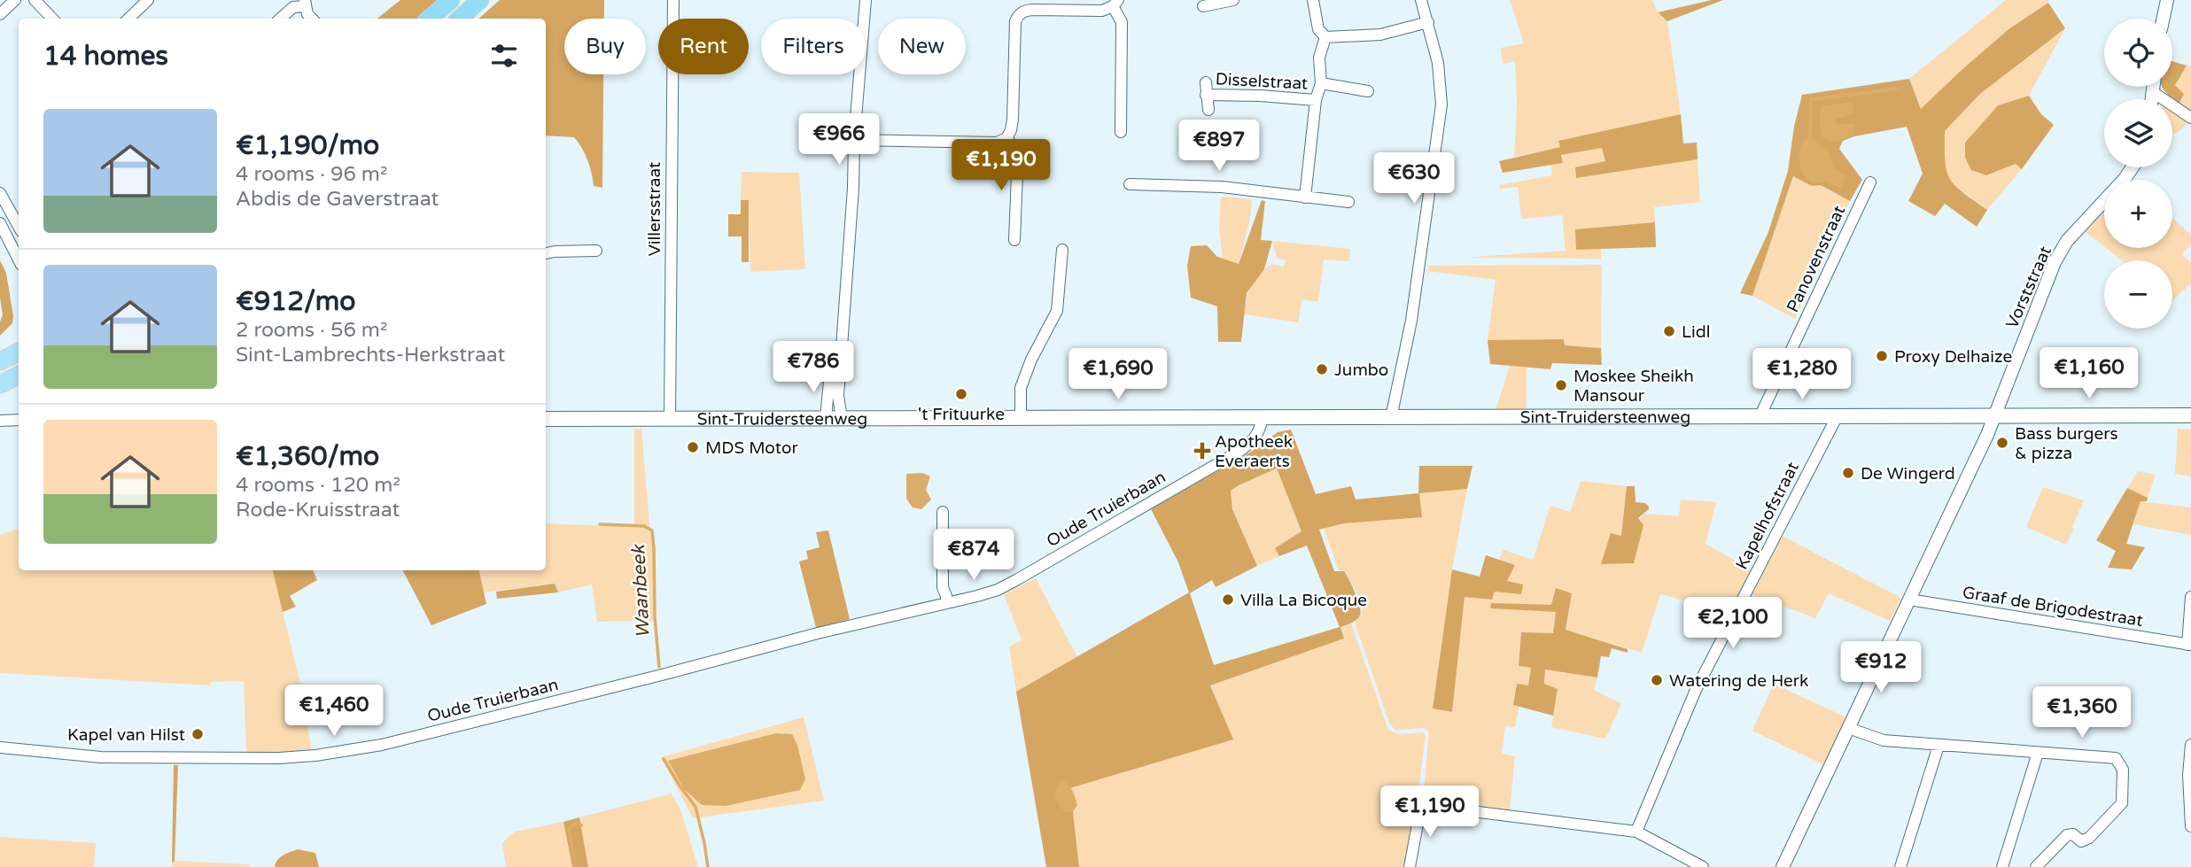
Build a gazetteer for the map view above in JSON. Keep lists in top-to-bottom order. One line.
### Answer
{"streets":{"main road":["Sint-Truidersteenweg"],"street":["Disselstraat","Villersstraat","Panovenstraat","Vorststraat","Oude Truierbaan","Kapelhofstraat","Graaf de Brigodestraat"]},"crossings":[["Villersstraat","Sint-Truidersteenweg"],["Panovenstraat","Sint-Truidersteenweg"],["Vorststraat","Sint-Truidersteenweg"],["Vorststraat","Graaf de Brigodestraat"],["Sint-Truidersteenweg","Oude Truierbaan"],["Sint-Truidersteenweg","Kapelhofstraat"]],"water":["Waanbeek"],"places":{"other":["Lidl","Proxy Delhaize","Jumbo","Moskee Sheikh Mansour","'t Frituurke","Bass burgers & pizza","MDS Motor","De Wingerd","Villa La Bicoque","Watering de Herk","Kapel van Hilst"],"health":["Apotheek Everaerts"]},"page":{"map_buttons":["+","−"],"chip":["Buy","Rent","Filters","New"],"heading":"14 homes","list":[{"name":"€1,190/mo","note":"4 rooms · 96 m² · Abdis de Gaverstraat"},{"name":"€912/mo","note":"2 rooms · 56 m² · Sint-Lambrechts-Herkstraat"},{"name":"€1,360/mo","note":"4 rooms · 120 m² · Rode-Kruisstraat"}],"price":["€966","€897","€1,190","€630","€786","€1,160","€1,690","€1,280","€874","€2,100","€912","€1,460","€1,360","€1,190"]}}
